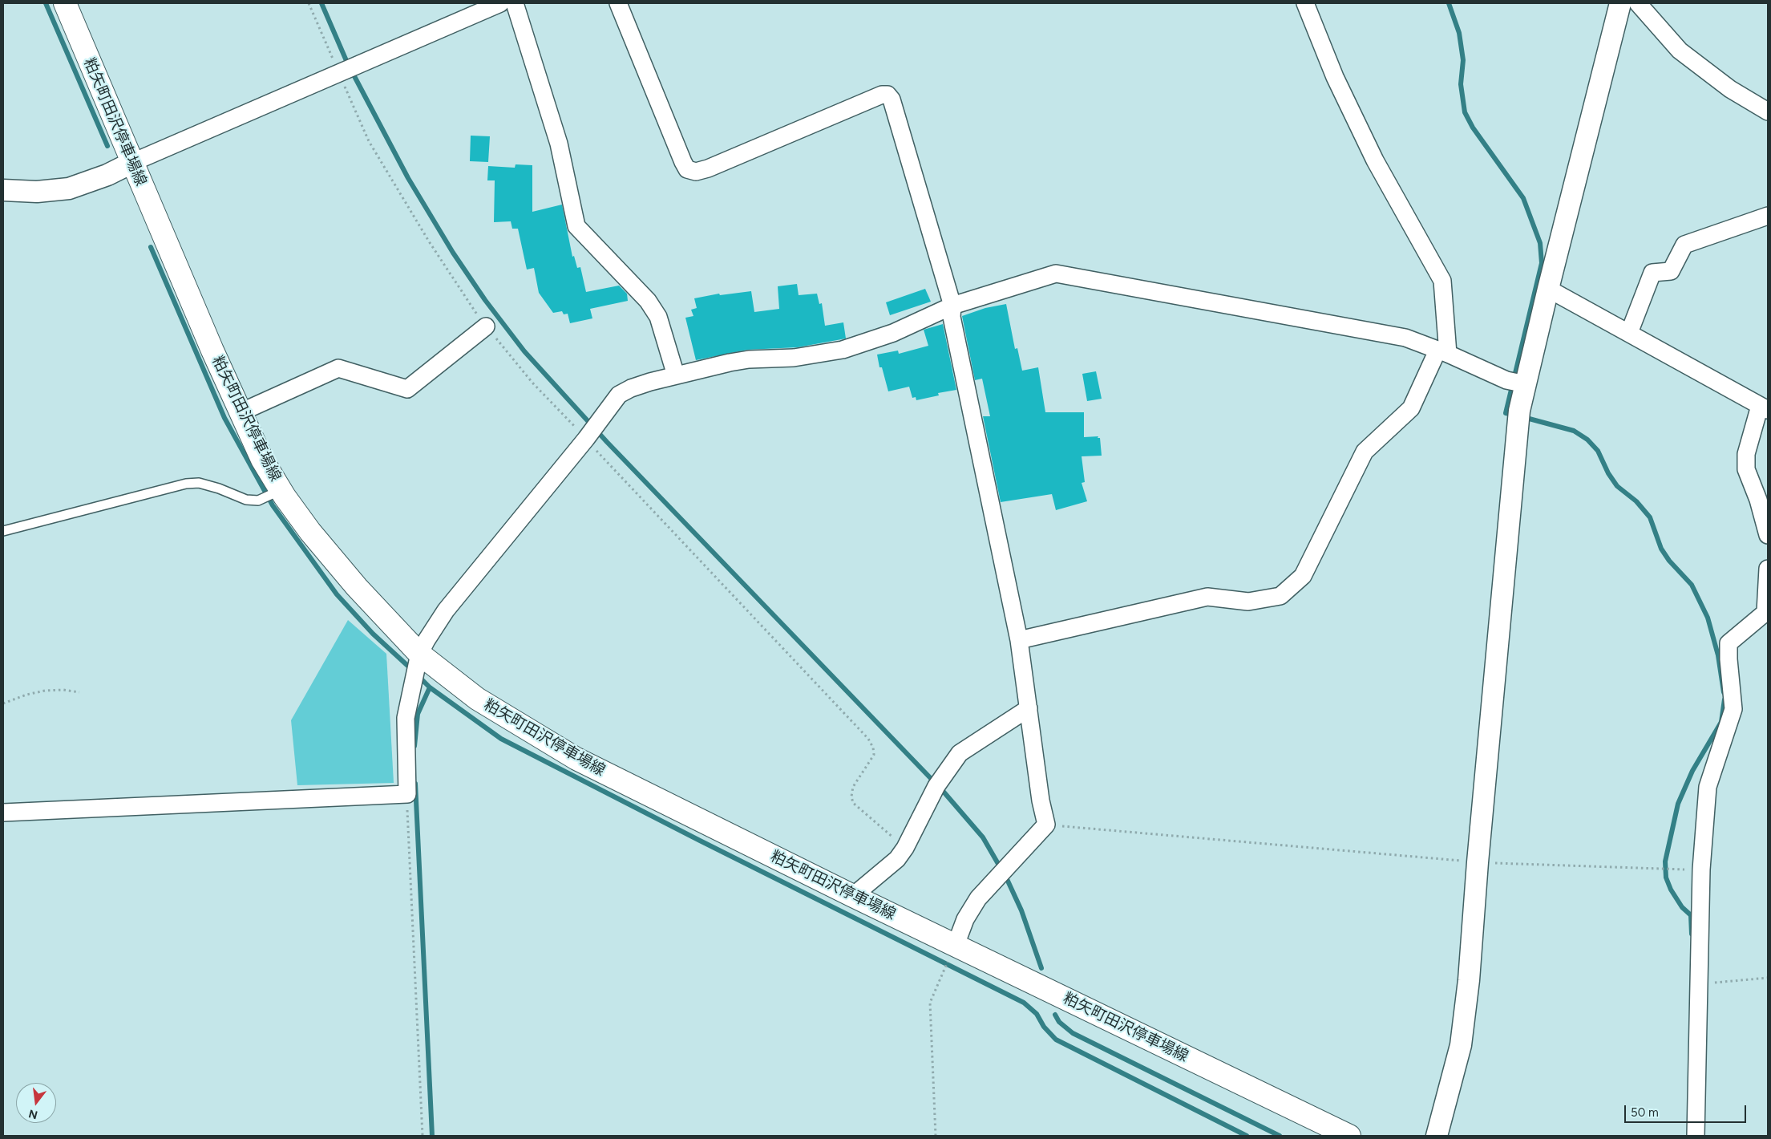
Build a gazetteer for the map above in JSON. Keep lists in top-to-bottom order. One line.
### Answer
{"streets":{"main road":["粕矢町田沢停車場線"]},"scale_bar":"50 m","north":"bottom"}
